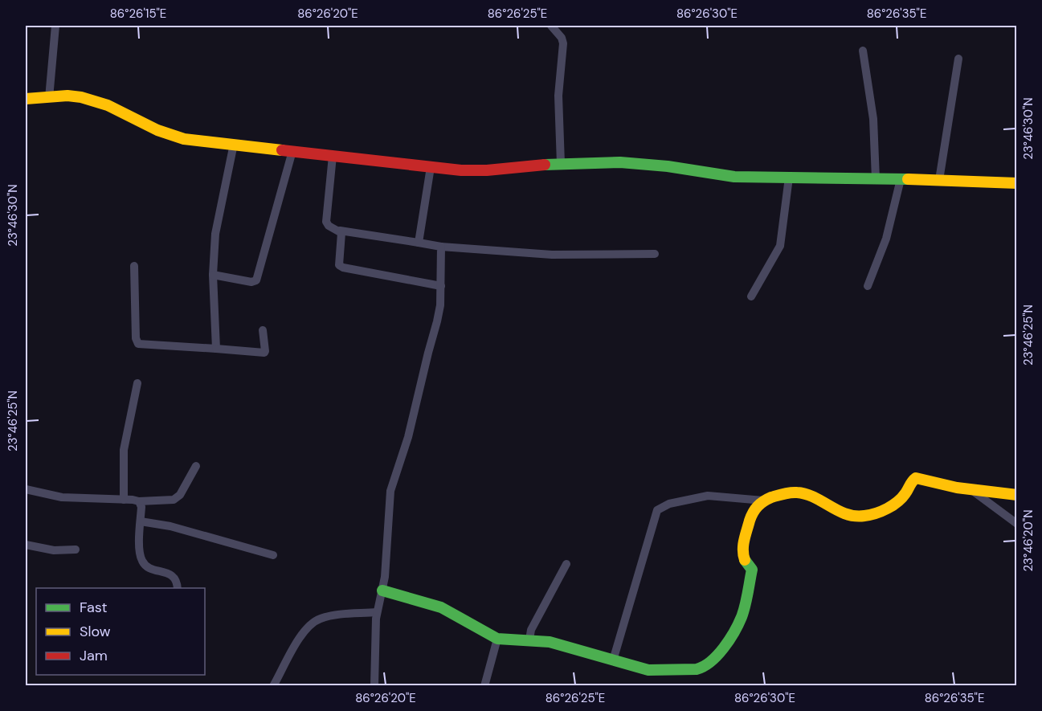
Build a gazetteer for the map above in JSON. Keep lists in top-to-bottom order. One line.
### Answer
{"legend":["Fast","Slow","Jam"],"coordinates":["86°26'15\"E","86°26'20\"E","86°26'25\"E","86°26'30\"E","86°26'35\"E","23°46'30\"N","23°46'25\"N","23°46'20\"N"]}
